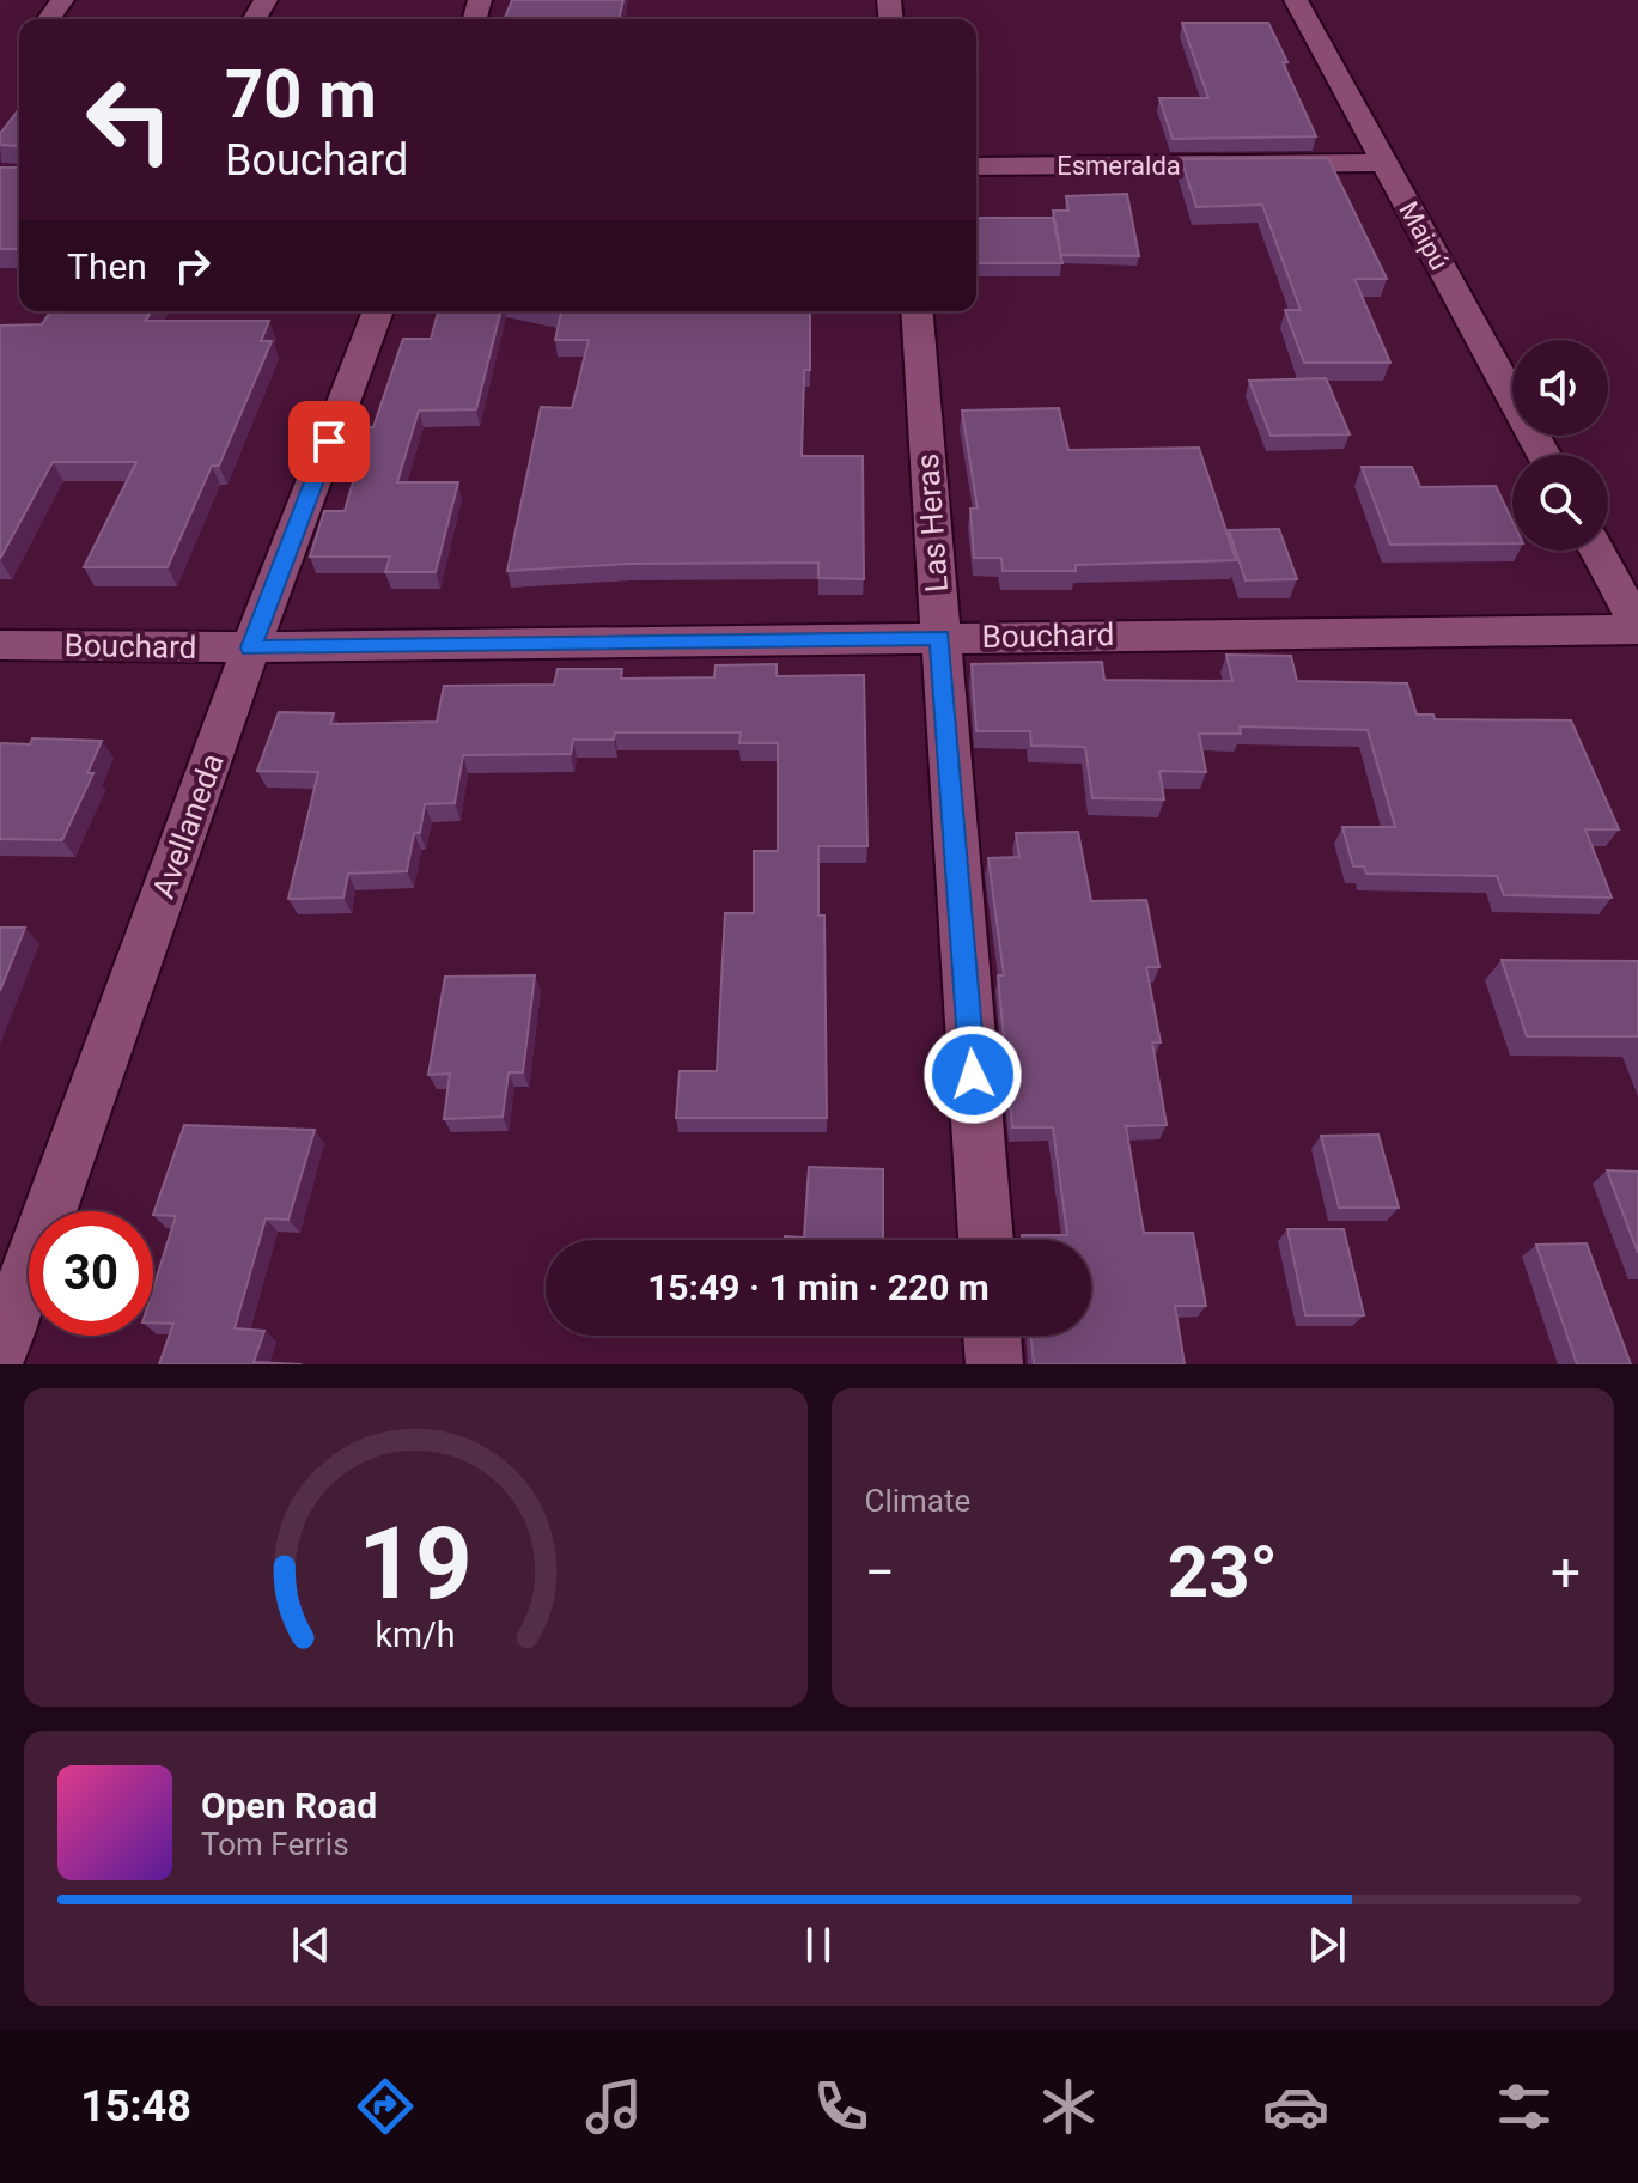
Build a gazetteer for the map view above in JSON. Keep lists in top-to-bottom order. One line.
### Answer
{"streets":{"street":["Esmeralda","Maipú","Las Heras","Bouchard","Avellaneda"]},"crossings":[["Esmeralda","Maipú"],["Las Heras","Bouchard"],["Bouchard","Avellaneda"]],"page":{"turn":["70 m","Bouchard"],"then":"Then","limit":"30","trip":"15:49 · 1 min · 220 m","tile":"Climate","heat":["−","23°","+"],"song":["Open Road","Tom Ferris"],"tabs":"15:48","gauge":["19","km/h"]}}
